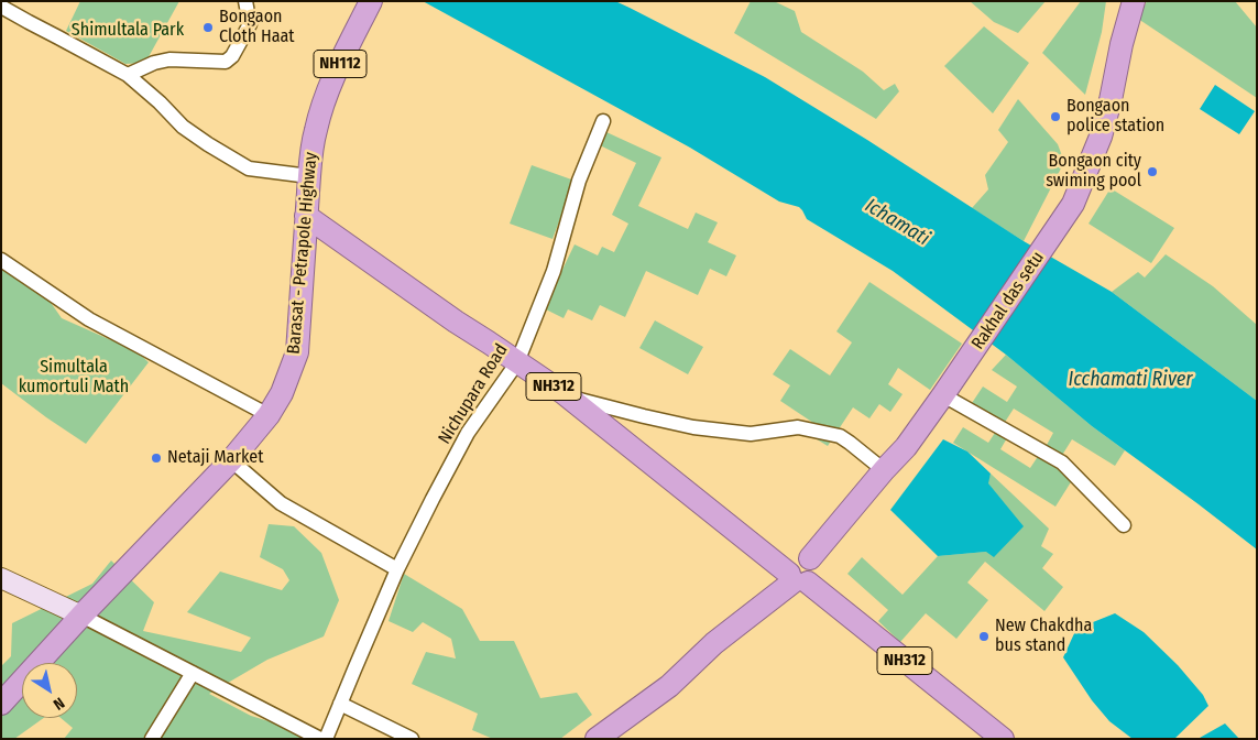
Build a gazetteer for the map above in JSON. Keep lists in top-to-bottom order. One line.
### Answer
{"streets":{"highway":["NH112","Barasat - Petrapole Highway","Rakhal das setu","NH312"],"street":["Nichupara Road"]},"crossings":[["Barasat - Petrapole Highway","NH312"],["Rakhal das setu","NH312"],["NH312","Nichupara Road"]],"water":["Ichamati","Icchamati River"],"parks":["Shimultala Park","Simultala kumortuli Math"],"places":["Bongaon Cloth Haat","Bongaon police station","Bongaon city swiming pool","Netaji Market","New Chakdha bus stand"],"north":"bottom right"}
